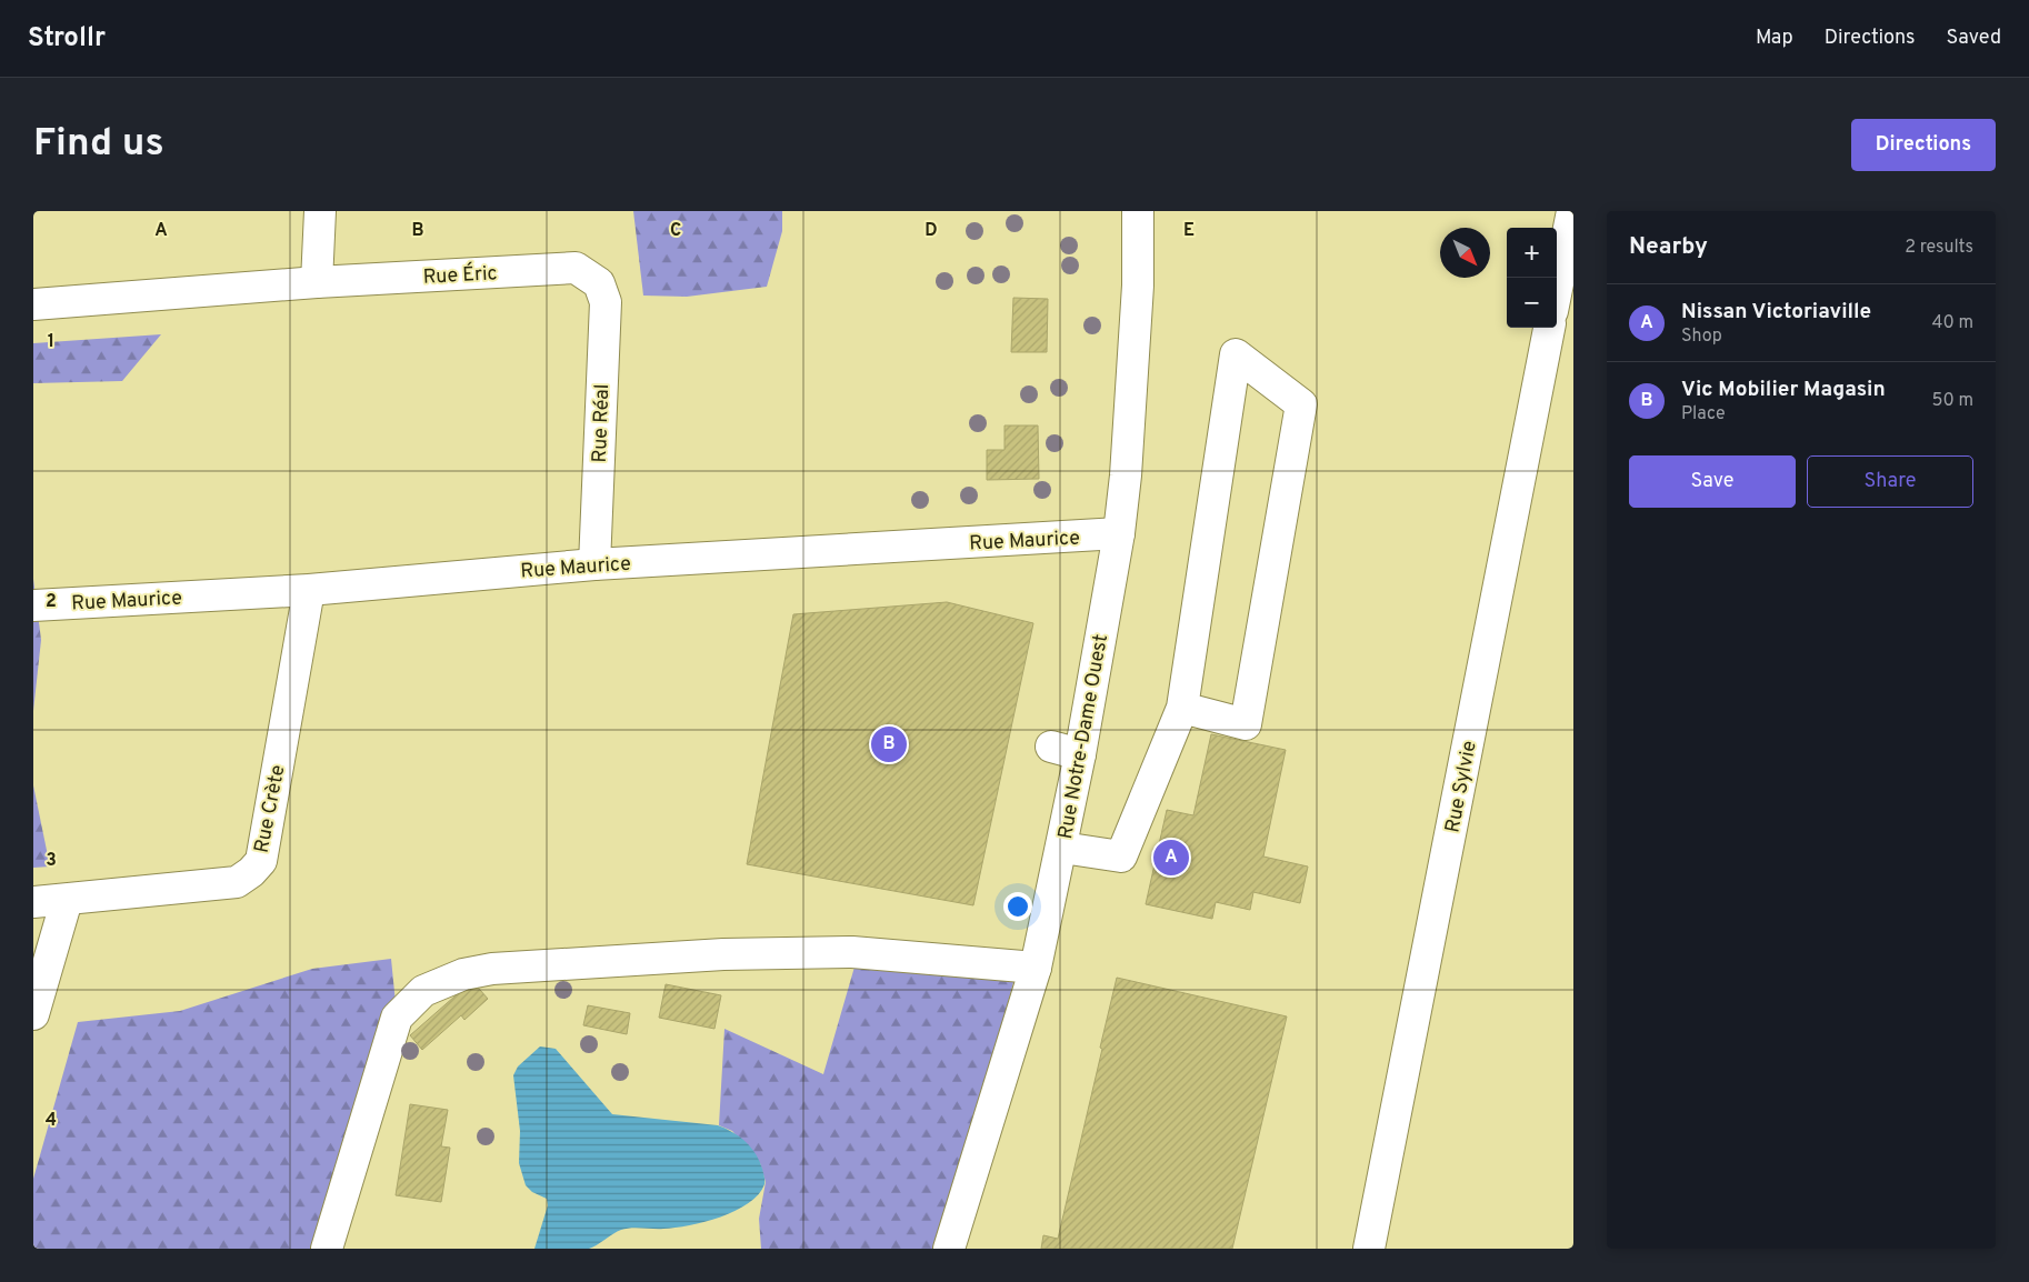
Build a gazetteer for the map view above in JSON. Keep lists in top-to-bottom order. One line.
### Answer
{"streets":{"street":["Rue Éric","Rue Réal","Rue Maurice","Rue Notre-Dame Ouest","Rue Sylvie","Rue Crète"]},"crossings":[["Rue Éric","Rue Réal"],["Rue Réal","Rue Maurice"],["Rue Maurice","Rue Notre-Dame Ouest"],["Rue Maurice","Rue Crète"]],"north":"bottom right","page":{"header":"Strollr","nav":["Map","Directions","Saved"],"buttons":["Directions",["Save","Share"]],"title":"Find us","heading":["Nearby","2 results"],"map_buttons":["+","−"],"list":[{"mark":"A","name":"Nissan Victoriaville","note":"Shop","value":"40 m"},{"mark":"B","name":"Vic Mobilier Magasin","note":"Place","value":"50 m"}],"pins":["B","A"]},"grid":{"columns":["A","B","C","D","E"],"rows":["1","2","3","4"]}}
